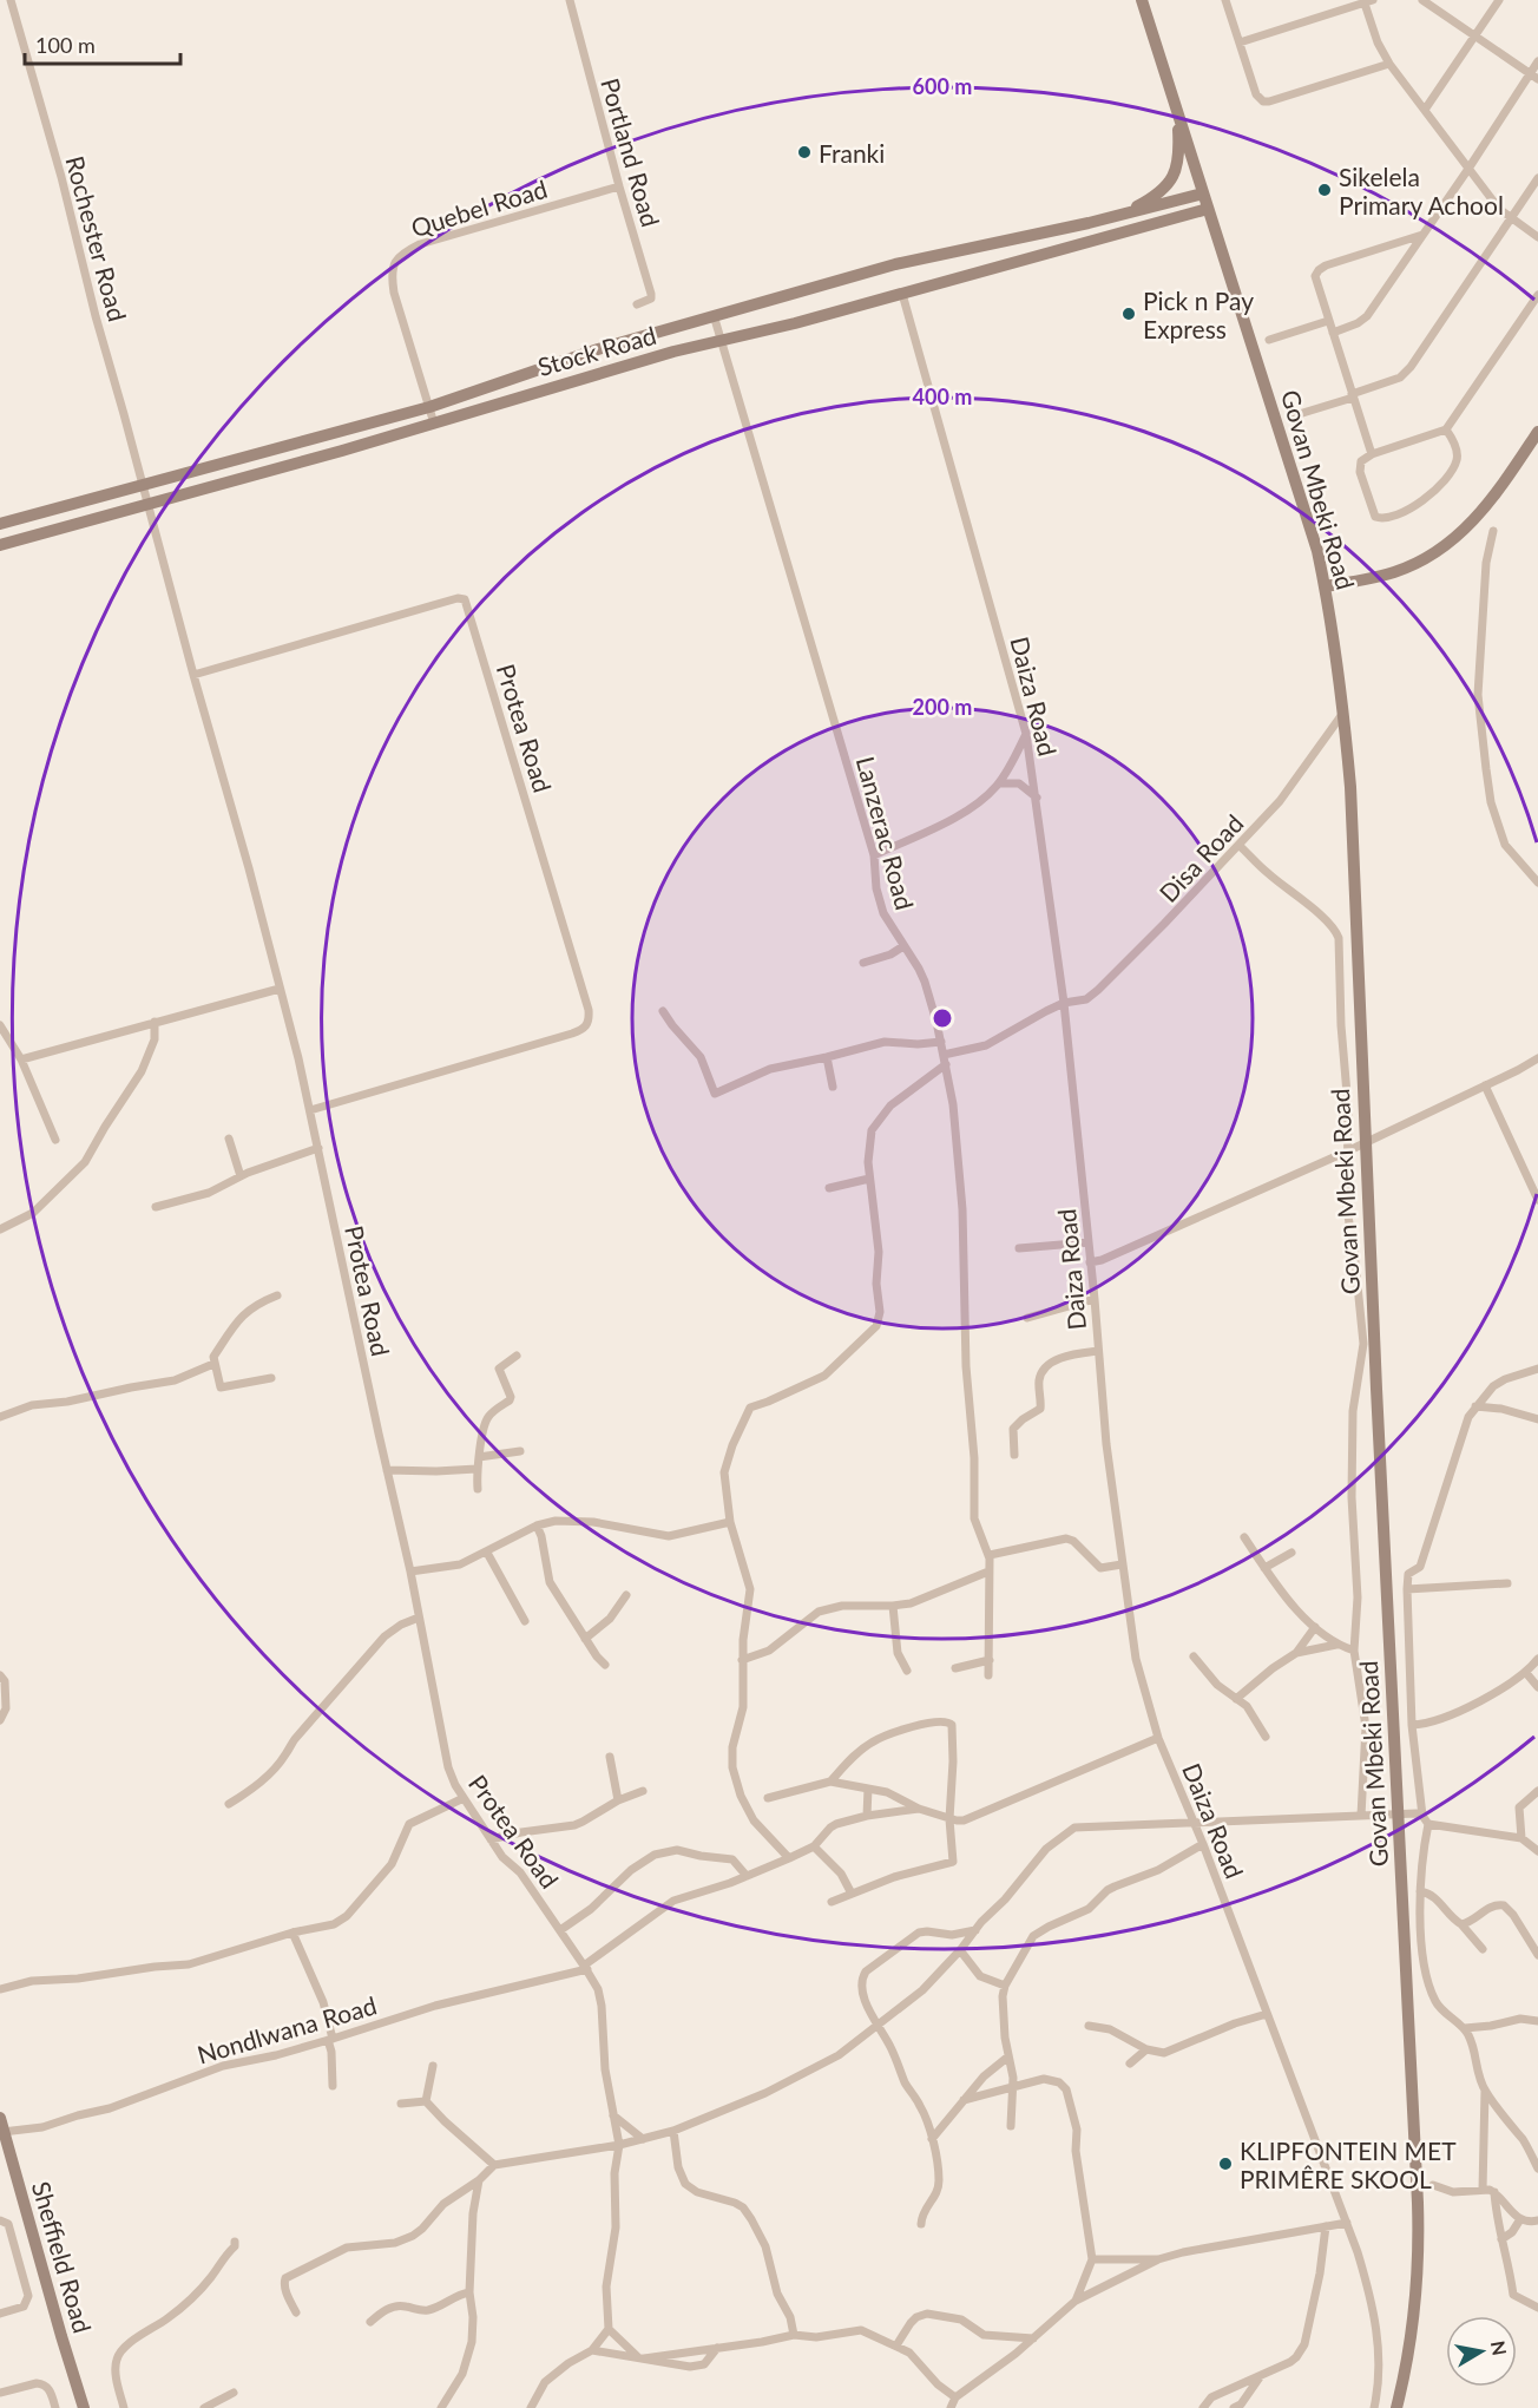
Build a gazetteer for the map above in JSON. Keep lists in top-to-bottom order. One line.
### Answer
{"streets":{"main road":["Stock Road","Govan Mbeki Road","Sheffield Road"],"street":["Portland Road","Quebel Road","Rochester Road","Daiza Road","Protea Road","Lanzerac Road","Disa Road","Nondlwana Road"]},"crossings":[["Portland Road","Quebel Road"],["Quebel Road","Stock Road"],["Rochester Road","Stock Road"],["Rochester Road","Protea Road"],["Stock Road","Govan Mbeki Road"],["Stock Road","Daiza Road"],["Stock Road","Protea Road"],["Stock Road","Lanzerac Road"],["Govan Mbeki Road","Disa Road"],["Daiza Road","Disa Road"],["Protea Road","Nondlwana Road"],["Lanzerac Road","Disa Road"],["Nondlwana Road","Sheffield Road"]],"places":["Franki","Sikelela Primary Achool","Pick n Pay Express","KLIPFONTEIN MET PRIMÊRE SKOOL"],"scale_bar":"100 m","north":"right","rings":["600 m","400 m","200 m"]}
